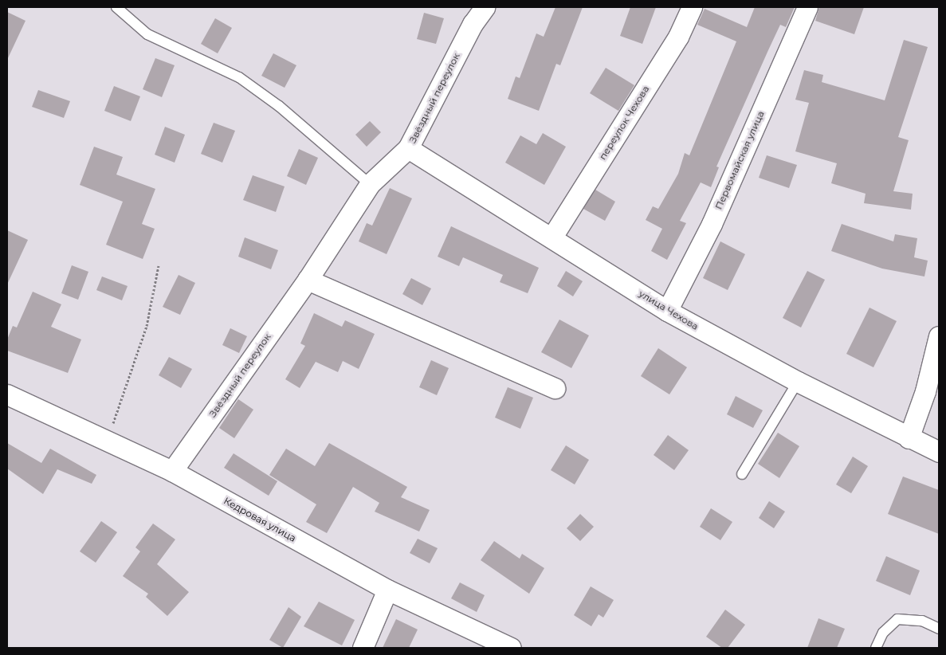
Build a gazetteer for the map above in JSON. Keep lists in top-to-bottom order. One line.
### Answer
{"streets":{"street":["Звёздный переулок","переулок Чехова","Первомайская улица","улица Чехова","Кедровая улица"]},"crossings":[["Звёздный переулок","улица Чехова"],["Звёздный переулок","Кедровая улица"],["переулок Чехова","улица Чехова"],["Первомайская улица","улица Чехова"]]}
